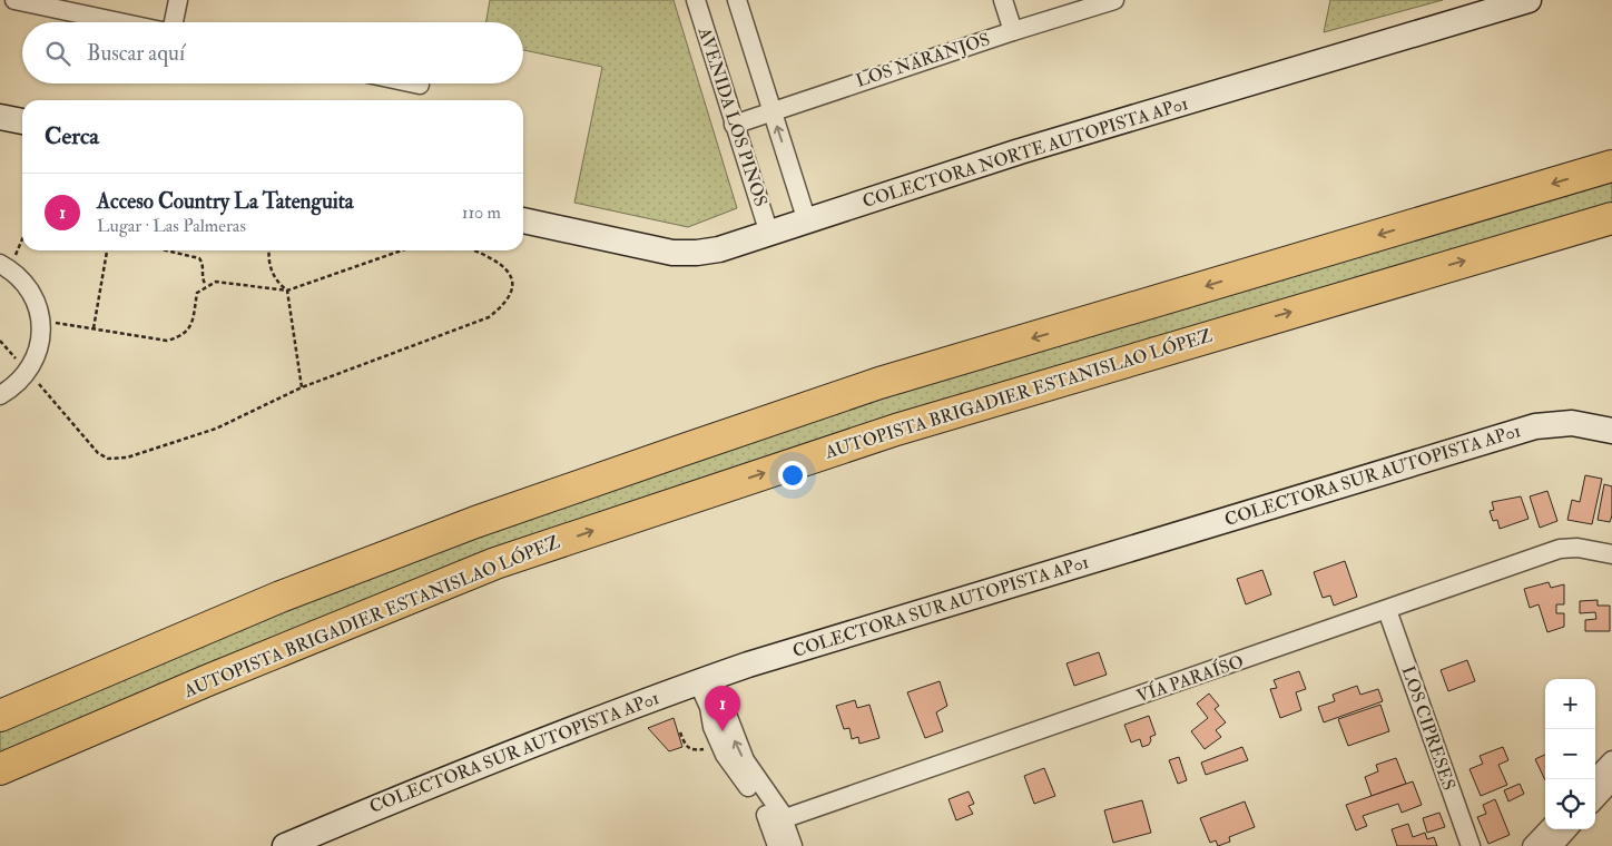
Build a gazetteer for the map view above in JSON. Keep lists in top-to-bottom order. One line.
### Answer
{"streets":{"highway":["AUTOPISTA BRIGADIER ESTANISLAO LÓPEZ"],"main road":["COLECTORA NORTE AUTOPISTA AP01","COLECTORA SUR AUTOPISTA AP01"],"street":["LOS NARANJOS","AVENIDA LOS PINOS","VÍA PARAÍSO","LOS CIPRESES"]},"crossings":[["LOS NARANJOS","AVENIDA LOS PINOS"],["AVENIDA LOS PINOS","COLECTORA NORTE AUTOPISTA AP01"],["VÍA PARAÍSO","LOS CIPRESES"]],"page":{"search":"Buscar aquí","heading":"Cerca","list":[{"mark":"1","name":"Acceso Country La Tatenguita","note":"Lugar · Las Palmeras","value":"110 m"}],"map_buttons":["+","−"],"pins":"1"}}
